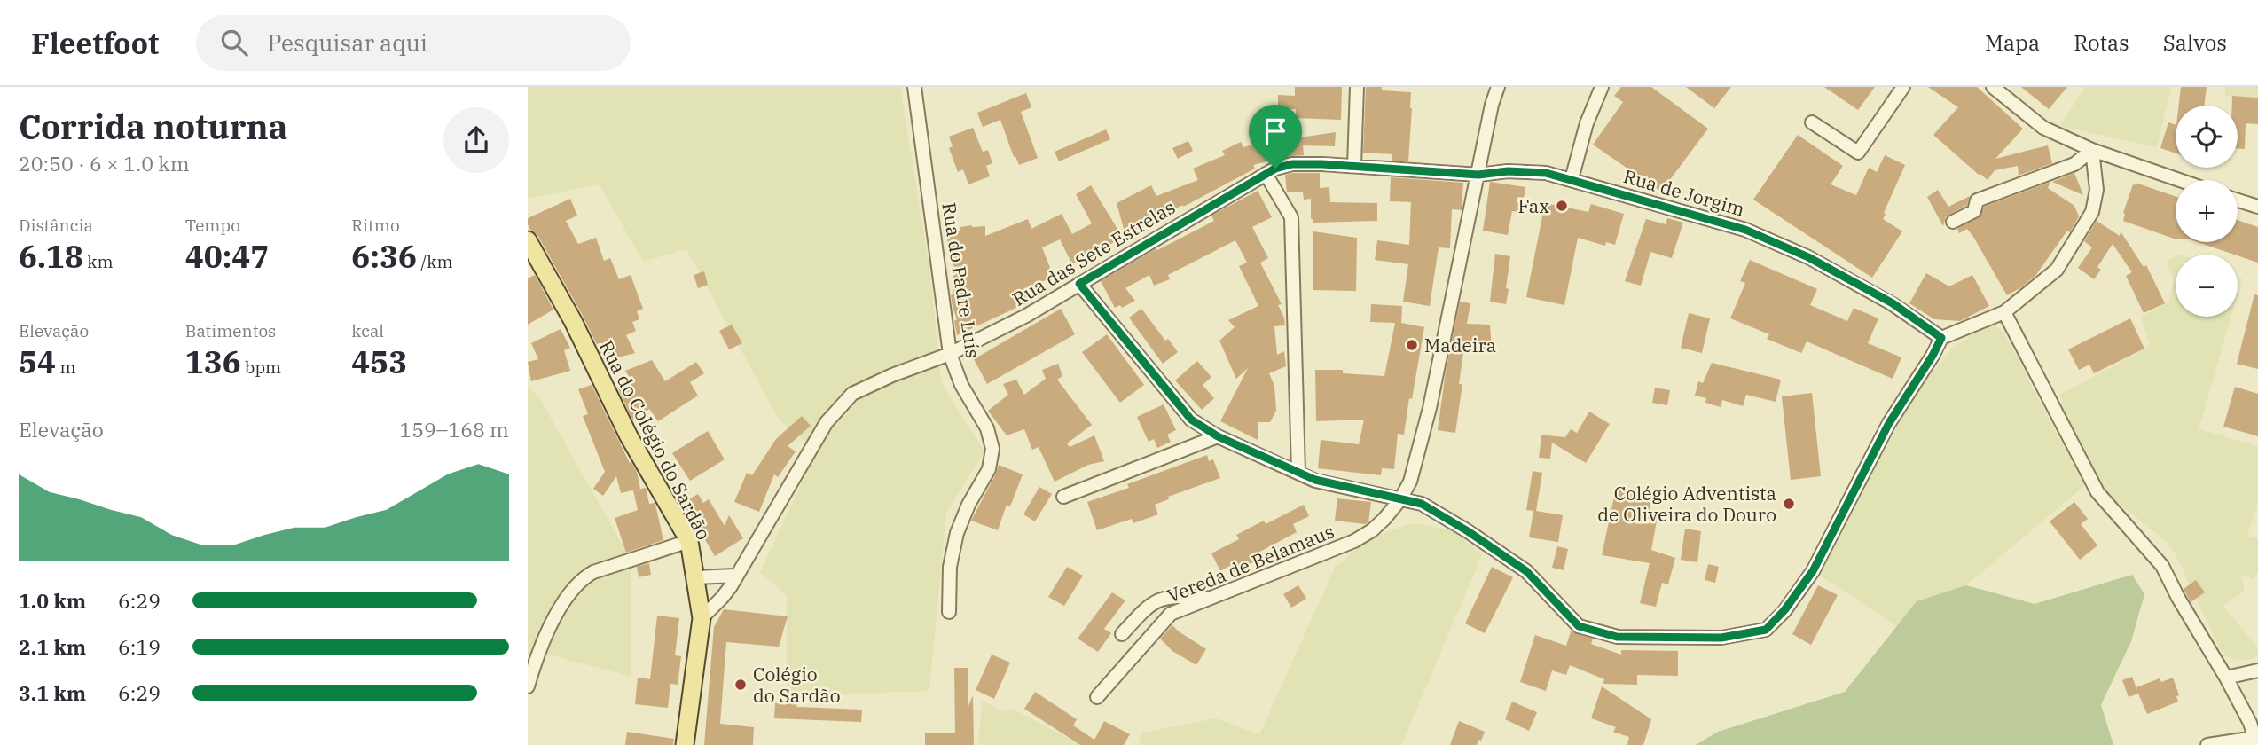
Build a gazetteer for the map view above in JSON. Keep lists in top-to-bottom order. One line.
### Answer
{"streets":{"main road":["Rua do Colégio do Sardão"],"street":["Rua de Jorgim","Rua das Sete Estrelas","Rua do Padre Luís","Vereda de Belamaus"]},"crossings":[["Rua de Jorgim","Rua das Sete Estrelas"],["Rua das Sete Estrelas","Rua do Padre Luís"],["Rua das Sete Estrelas","Rua do Colégio do Sardão"],["Rua das Sete Estrelas","Vereda de Belamaus"]],"places":["Fax","Madeira","Colégio Adventista de Oliveira do Douro","Colégio do Sardão"],"page":{"header":"Fleetfoot","search":"Pesquisar aqui","nav":["Mapa","Rotas","Salvos"],"heading":["Corrida noturna","20:50 · 6 × 1.0 km"],"map_buttons":["+","−"],"stats":[["Distância","6.18 km"],["Tempo","40:47"],["Ritmo","6:36 /km"],["Elevação","54 m"],["Batimentos","136 bpm"],["kcal","453"]],"chart":["Elevação","159–168 m"],"list":[{"name":"1.0 km","note":"6:29"},{"name":"2.1 km","note":"6:19"},{"name":"3.1 km","note":"6:29"}]}}
